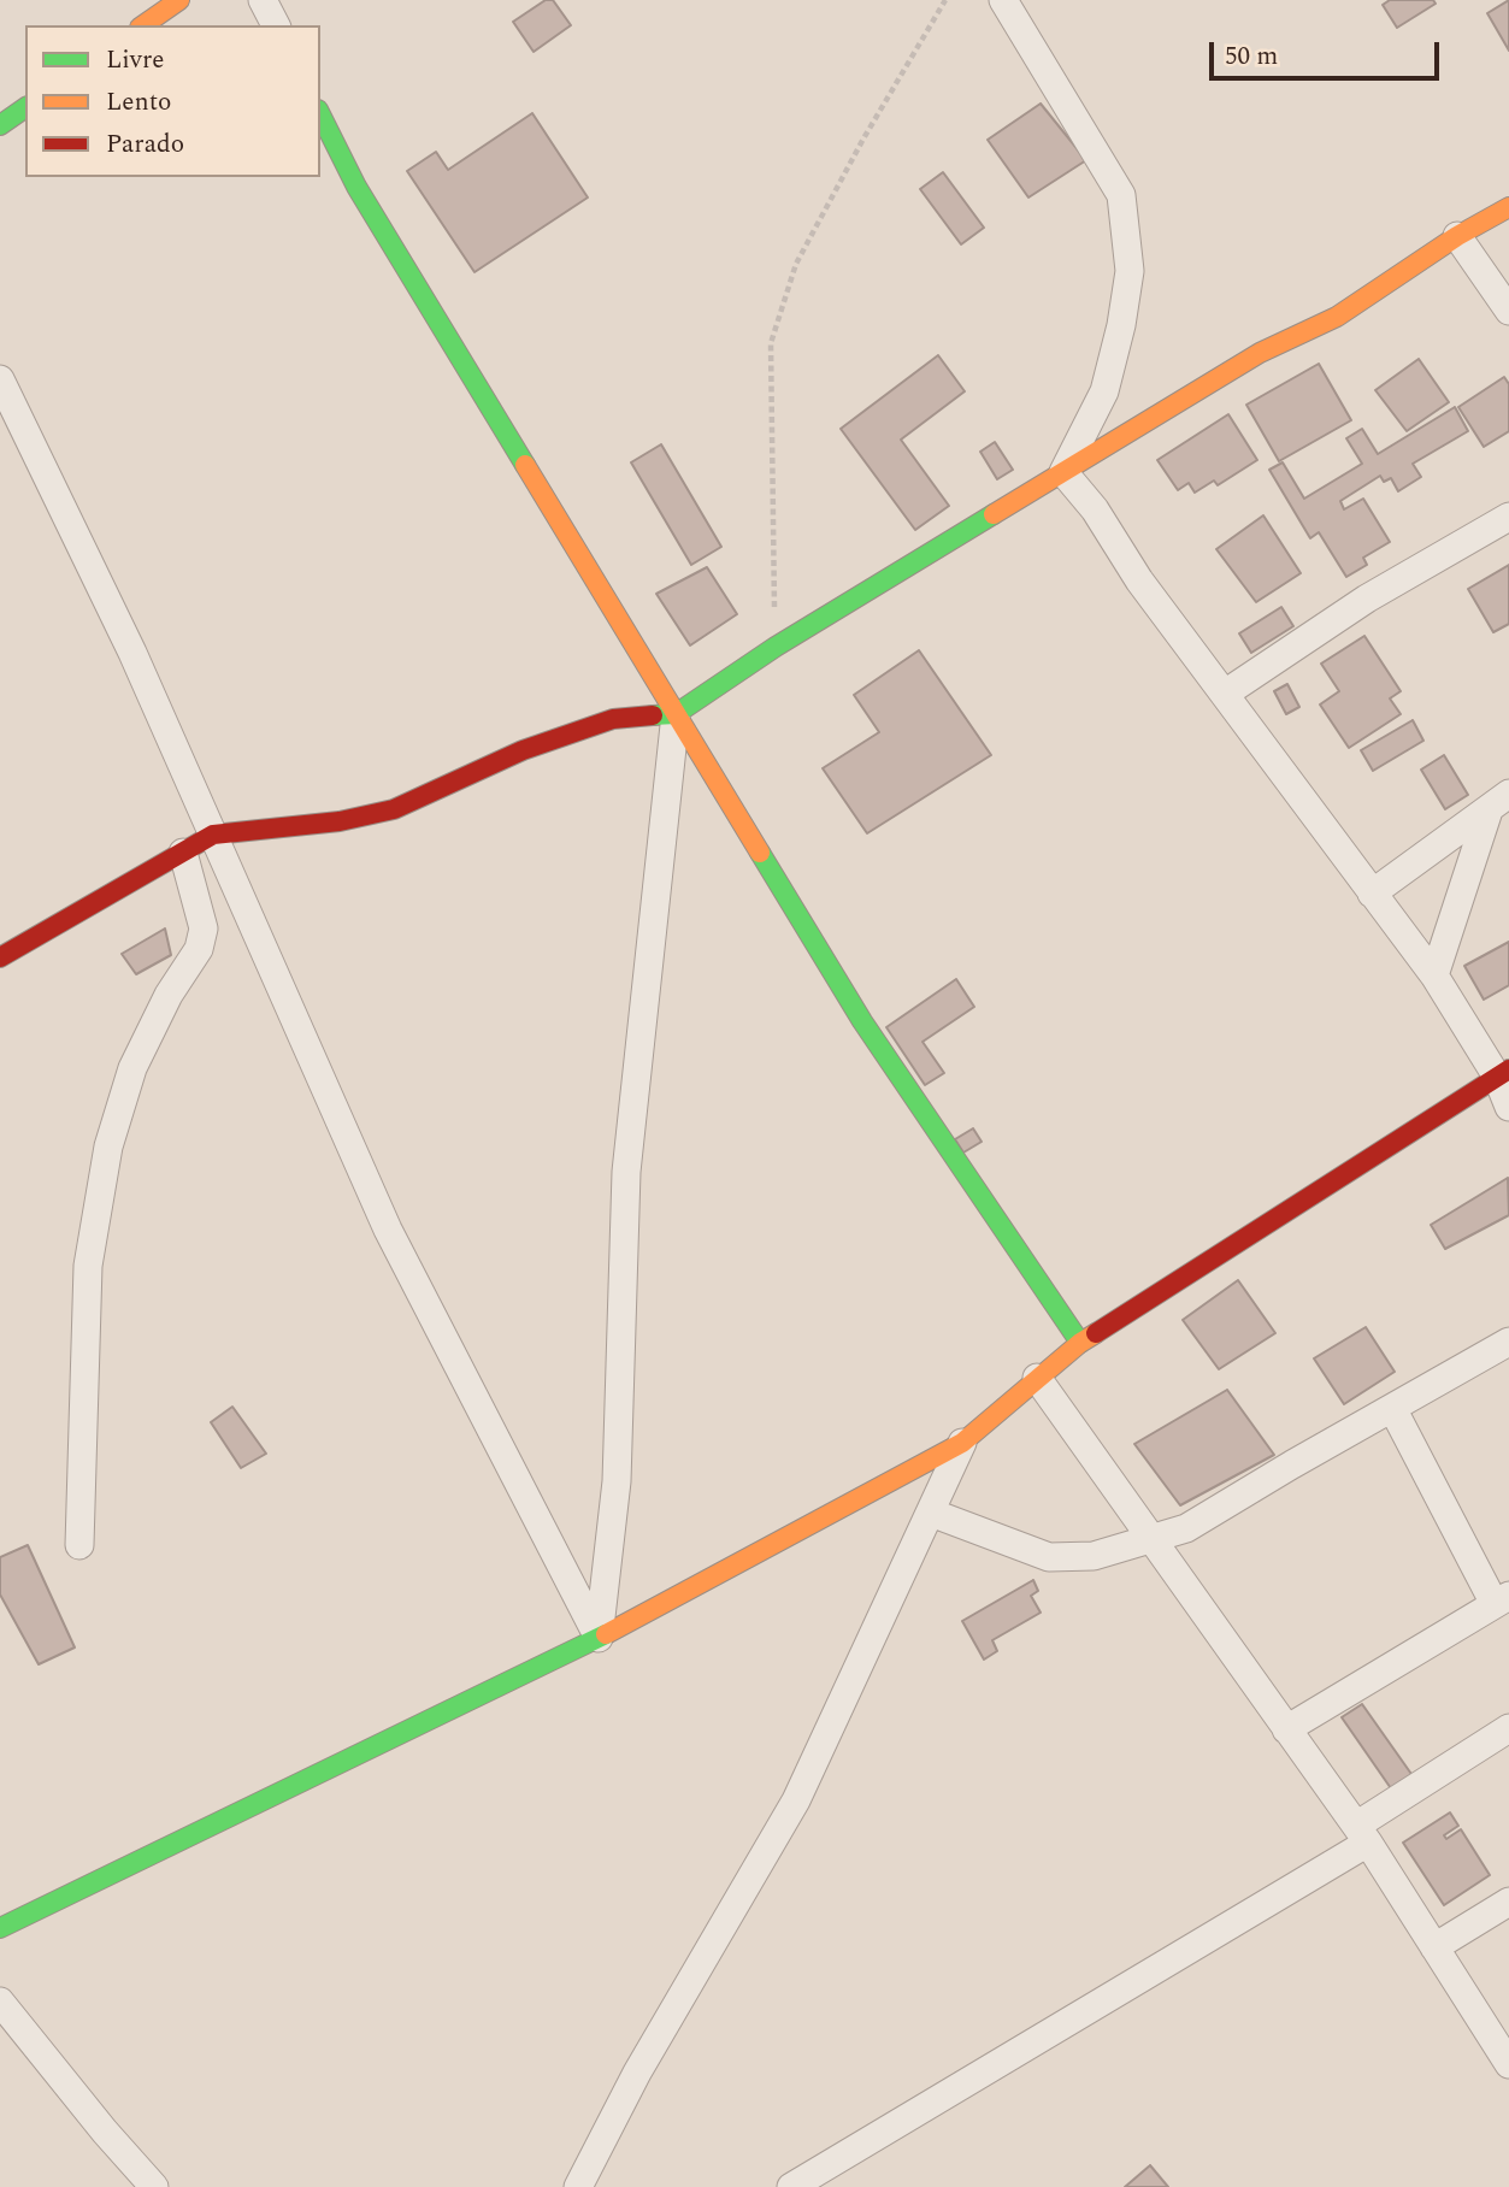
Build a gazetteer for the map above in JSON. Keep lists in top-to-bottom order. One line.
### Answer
{"legend":["Livre","Lento","Parado"],"scale_bar":"50 m"}
